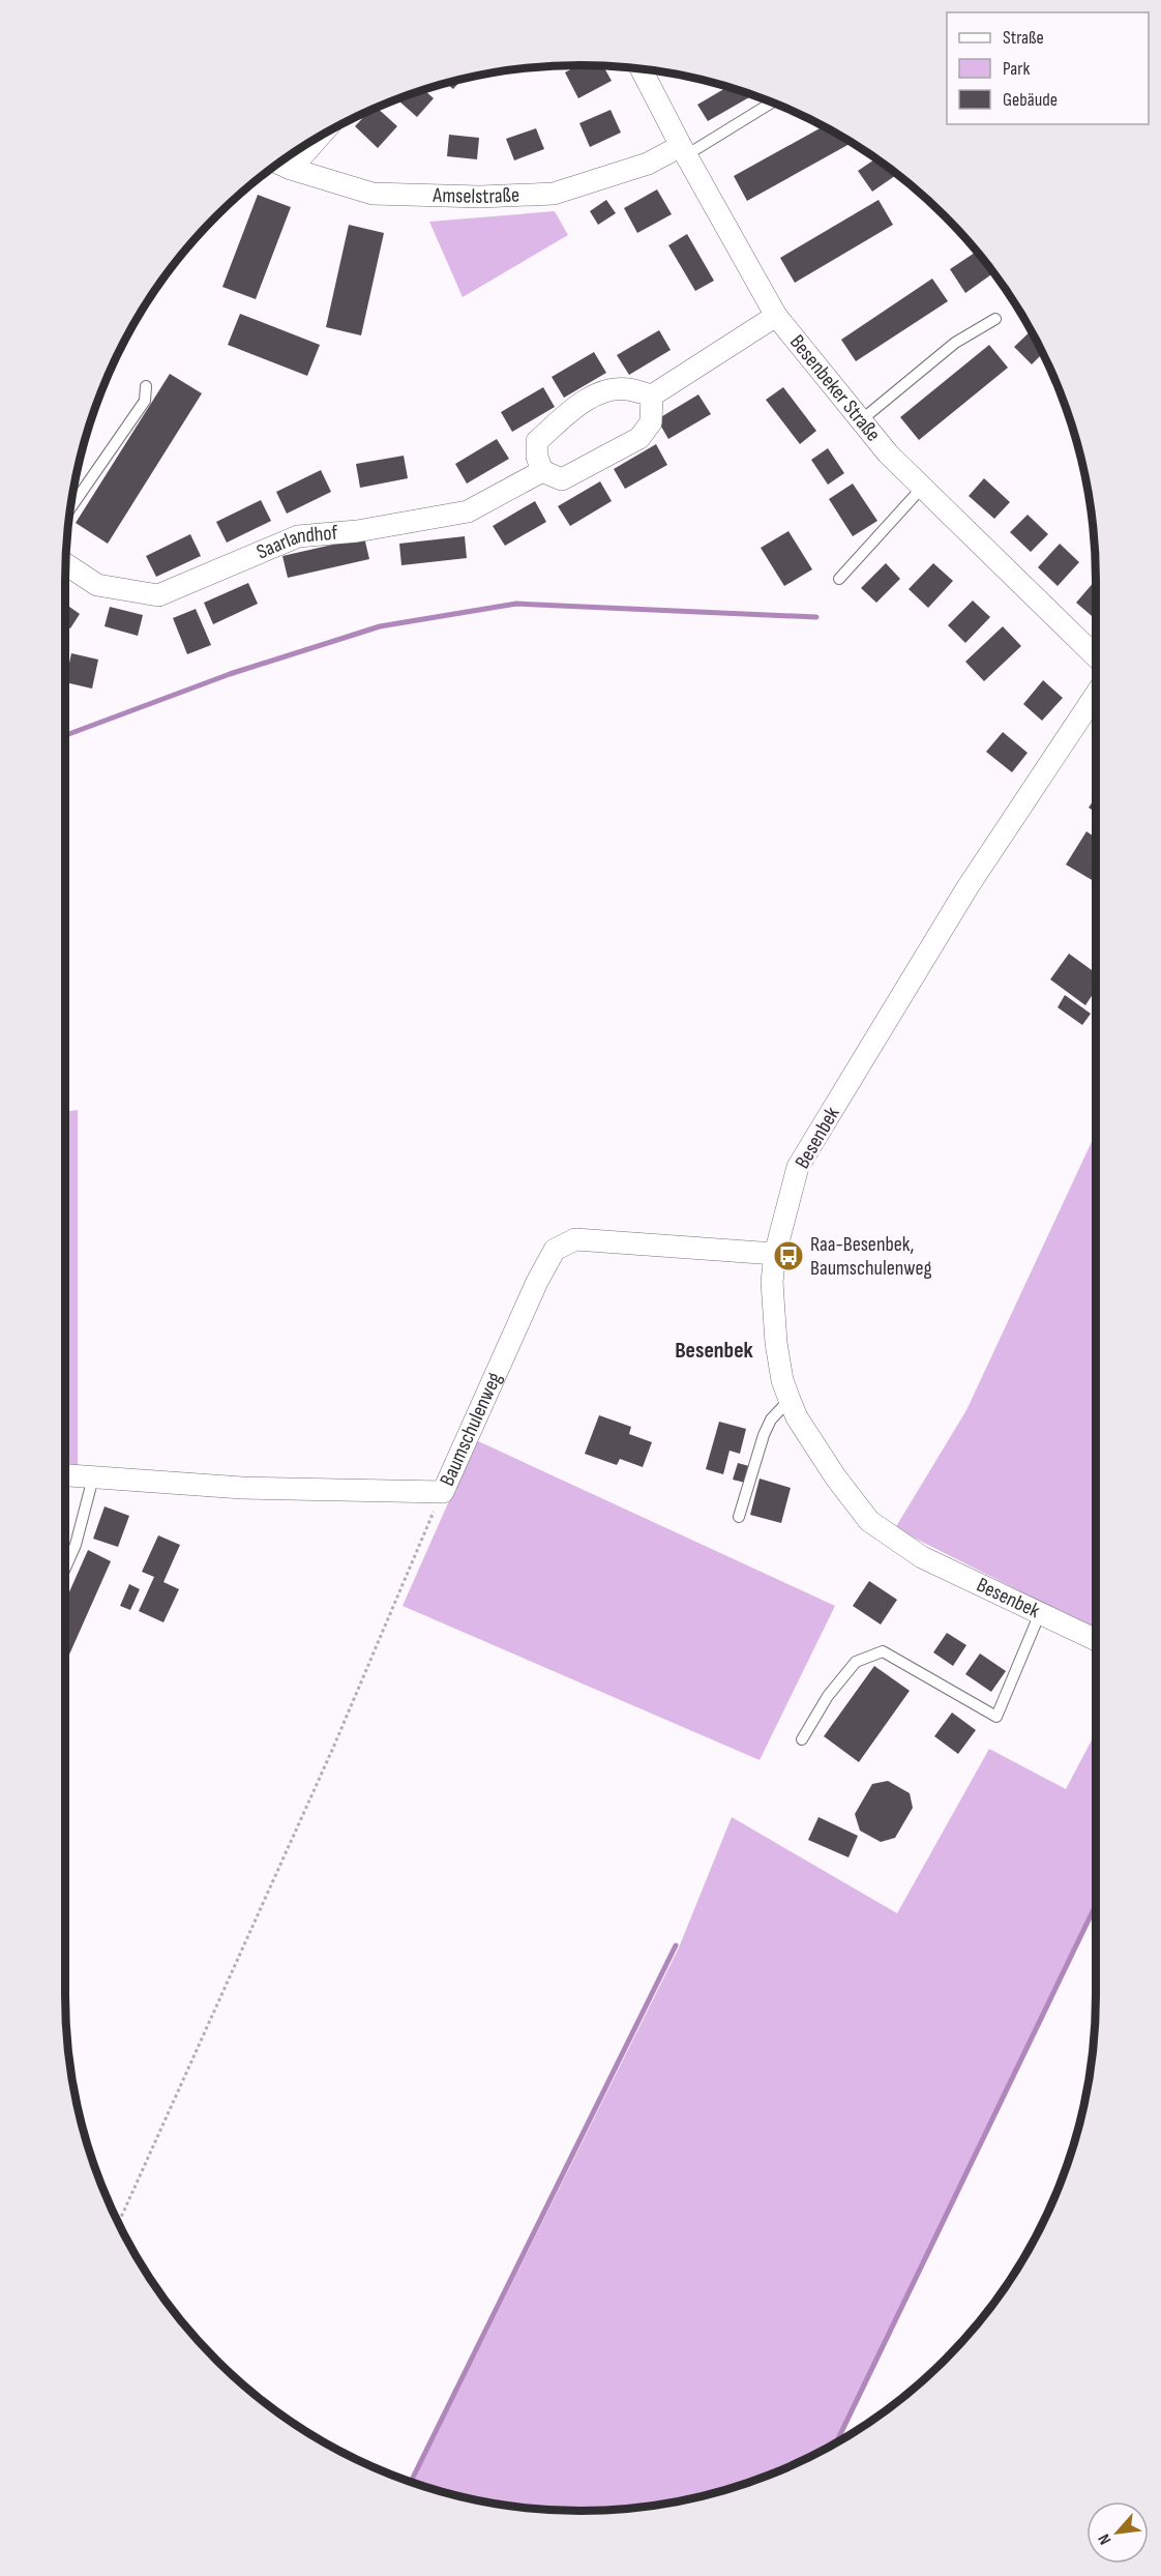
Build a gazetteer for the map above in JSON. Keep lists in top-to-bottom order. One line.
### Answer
{"streets":{"street":["Amselstraße","Besenbeker Straße","Saarlandhof","Besenbek","Baumschulenweg"]},"crossings":[["Amselstraße","Besenbeker Straße"],["Besenbek","Baumschulenweg"]],"districts":["Besenbek"],"places":{"bus stop":["Raa-Besenbek, Baumschulenweg"]},"legend":["Straße","Park","Gebäude"],"north":"bottom left"}
